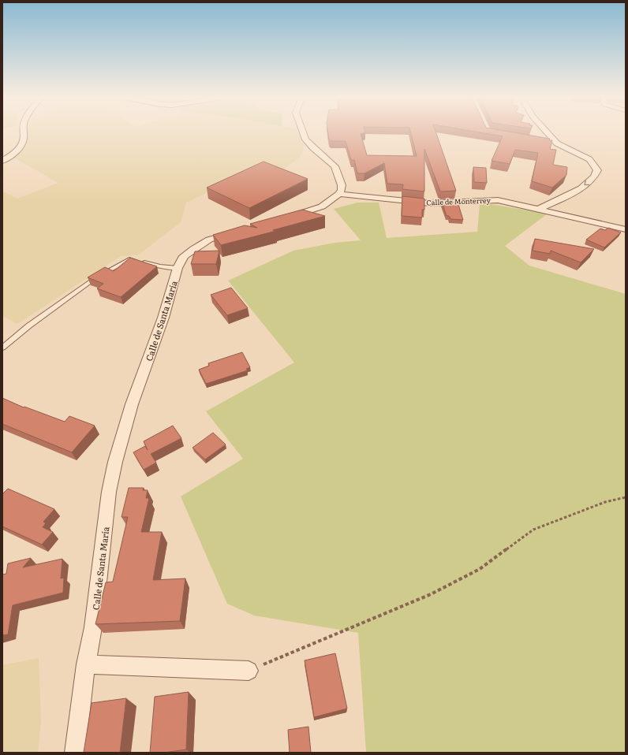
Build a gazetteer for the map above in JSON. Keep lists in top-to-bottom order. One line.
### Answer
{"streets":{"street":["Calle de Monterrey","Calle de Santa María"]}}
